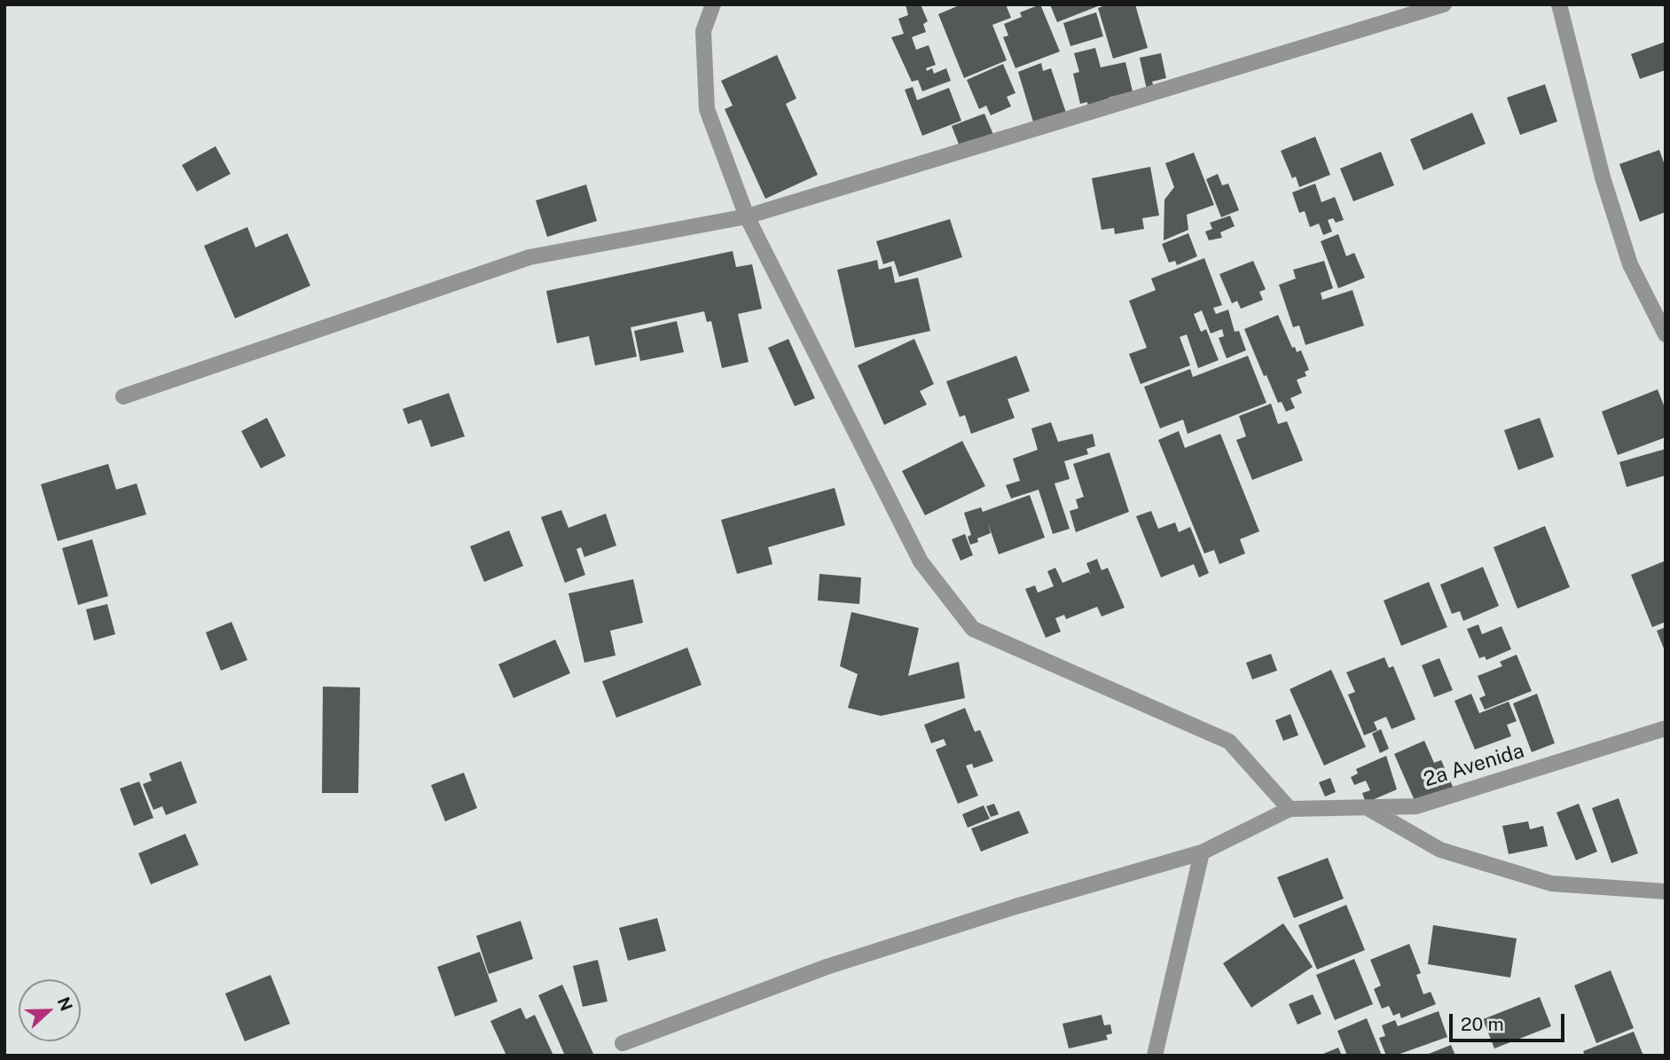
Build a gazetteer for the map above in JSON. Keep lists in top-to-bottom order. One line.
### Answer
{"streets":{"street":["2a Avenida"]},"scale_bar":"20 m","north":"right"}
